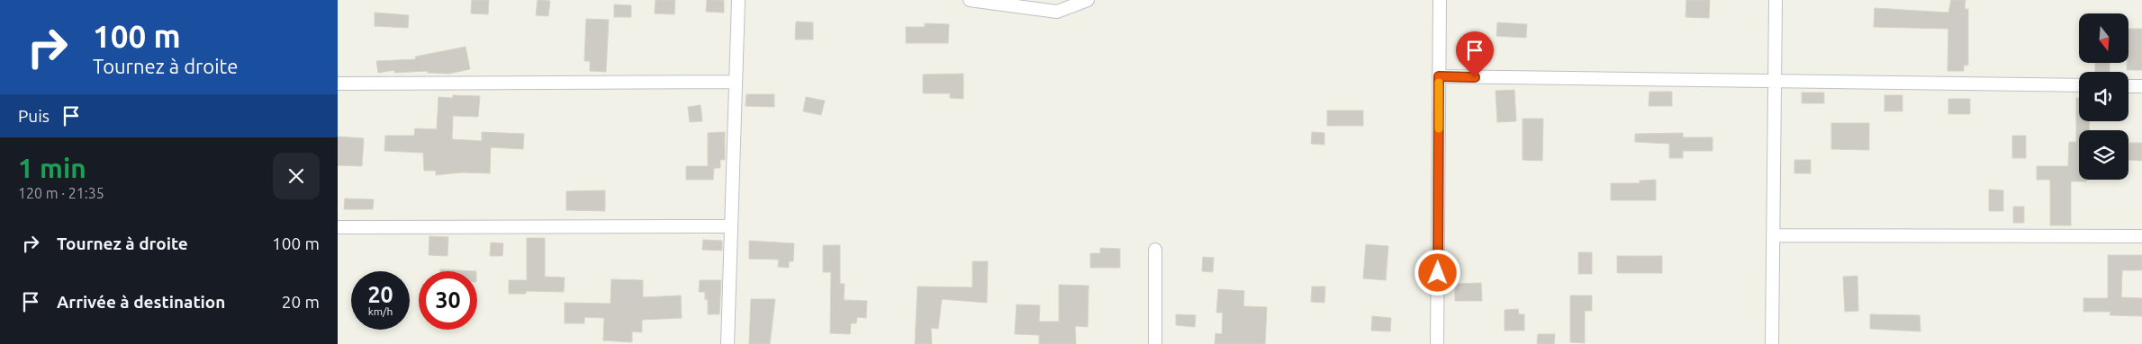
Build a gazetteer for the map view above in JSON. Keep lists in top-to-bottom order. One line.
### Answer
{"north":"bottom","page":{"turn":["100 m","Tournez à droite"],"then":"Puis","heading":["1 min","120 m · 21:35"],"list":[{"name":"Tournez à droite","value":"100 m"},{"name":"Arrivée à destination","value":"20 m"}],"speed":"20 km/h","limit":"30"}}
